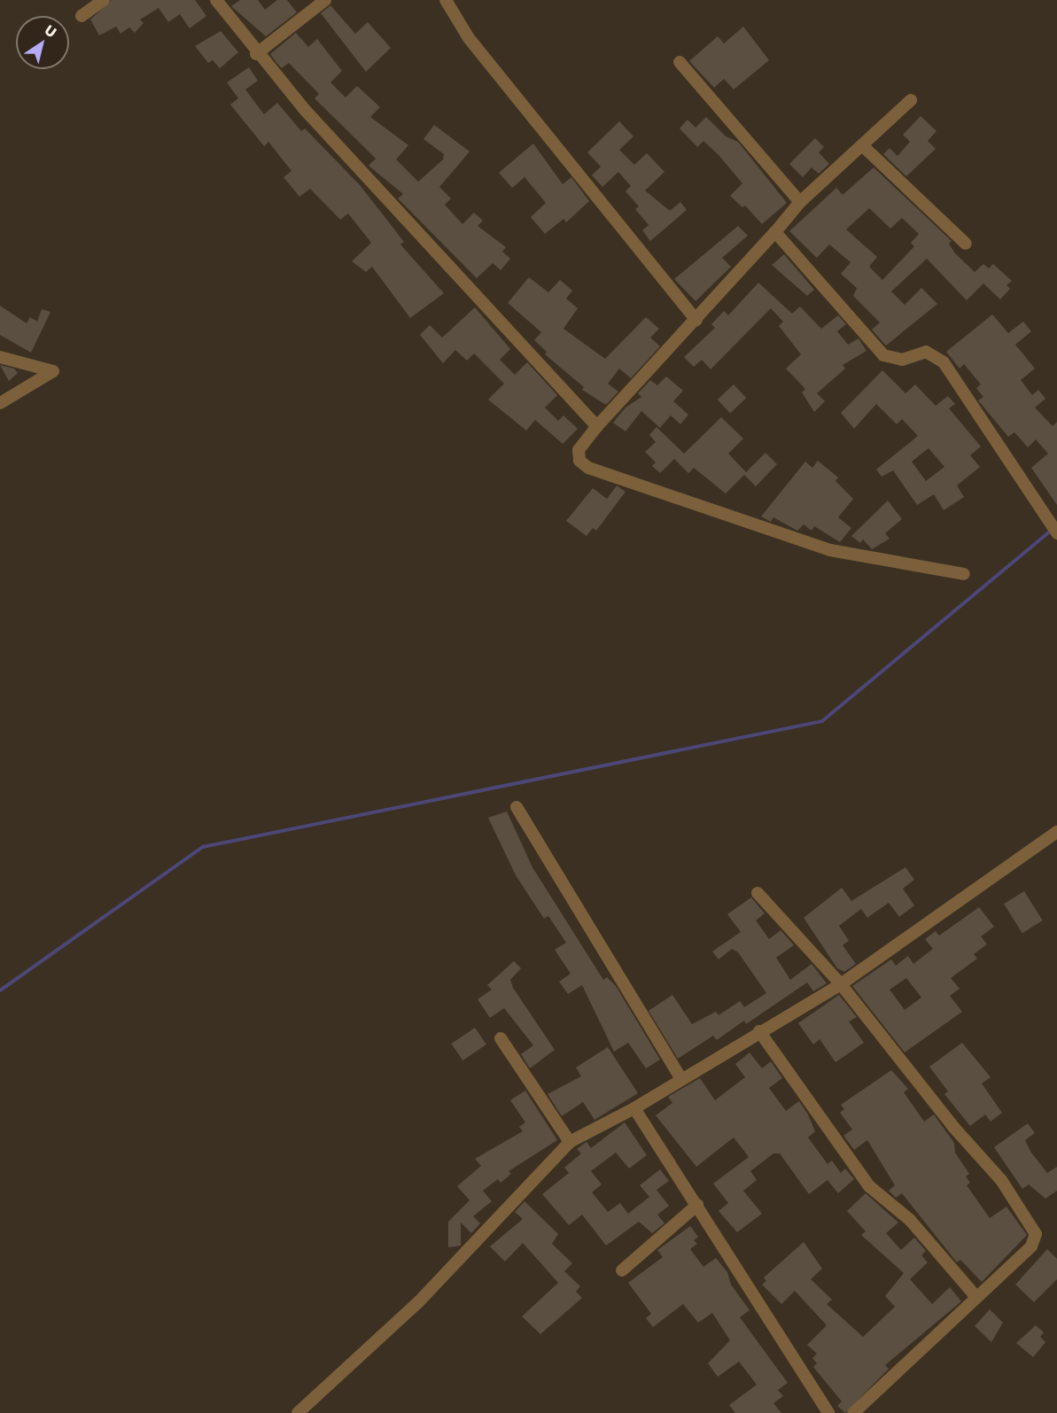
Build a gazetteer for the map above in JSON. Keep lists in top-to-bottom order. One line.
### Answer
{"north":"top right"}
